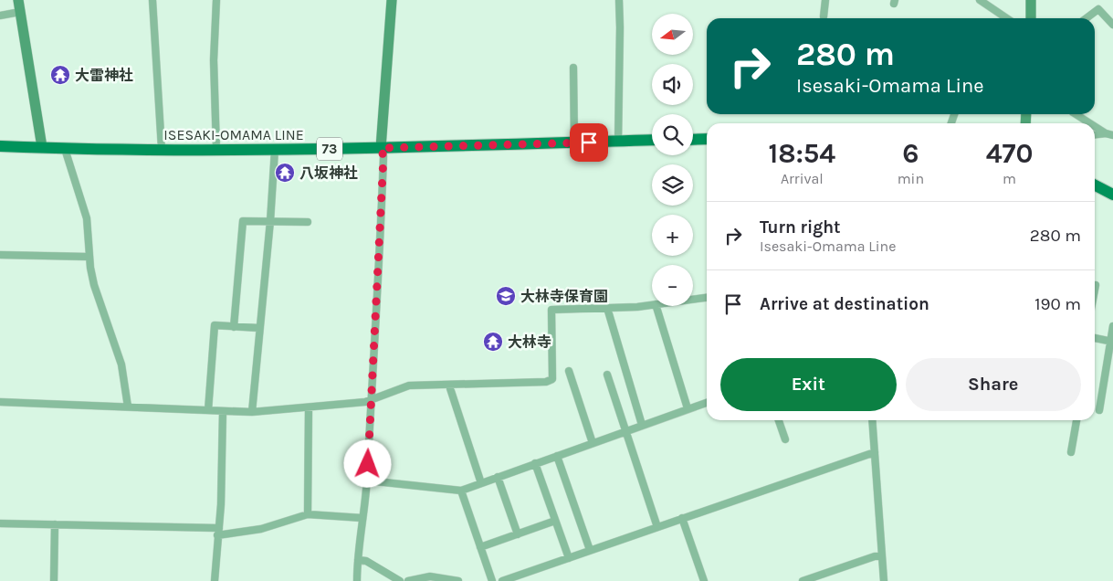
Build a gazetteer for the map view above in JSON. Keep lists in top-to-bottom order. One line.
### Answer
{"streets":{"main road":["ISESAKI-OMAMA LINE","73"]},"places":{"temple":["大雷神社","八坂神社","大林寺"],"school or university":["大林寺保育園"]},"north":"left","page":{"map_buttons":["+","−"],"turn":["280 m","Isesaki-Omama Line"],"eta":["18:54","Arrival","6","min","470","m"],"list":[{"name":"Turn right","note":"Isesaki-Omama Line","value":"280 m"},{"name":"Arrive at destination","value":"190 m"}],"buttons":["Exit","Share"]}}
